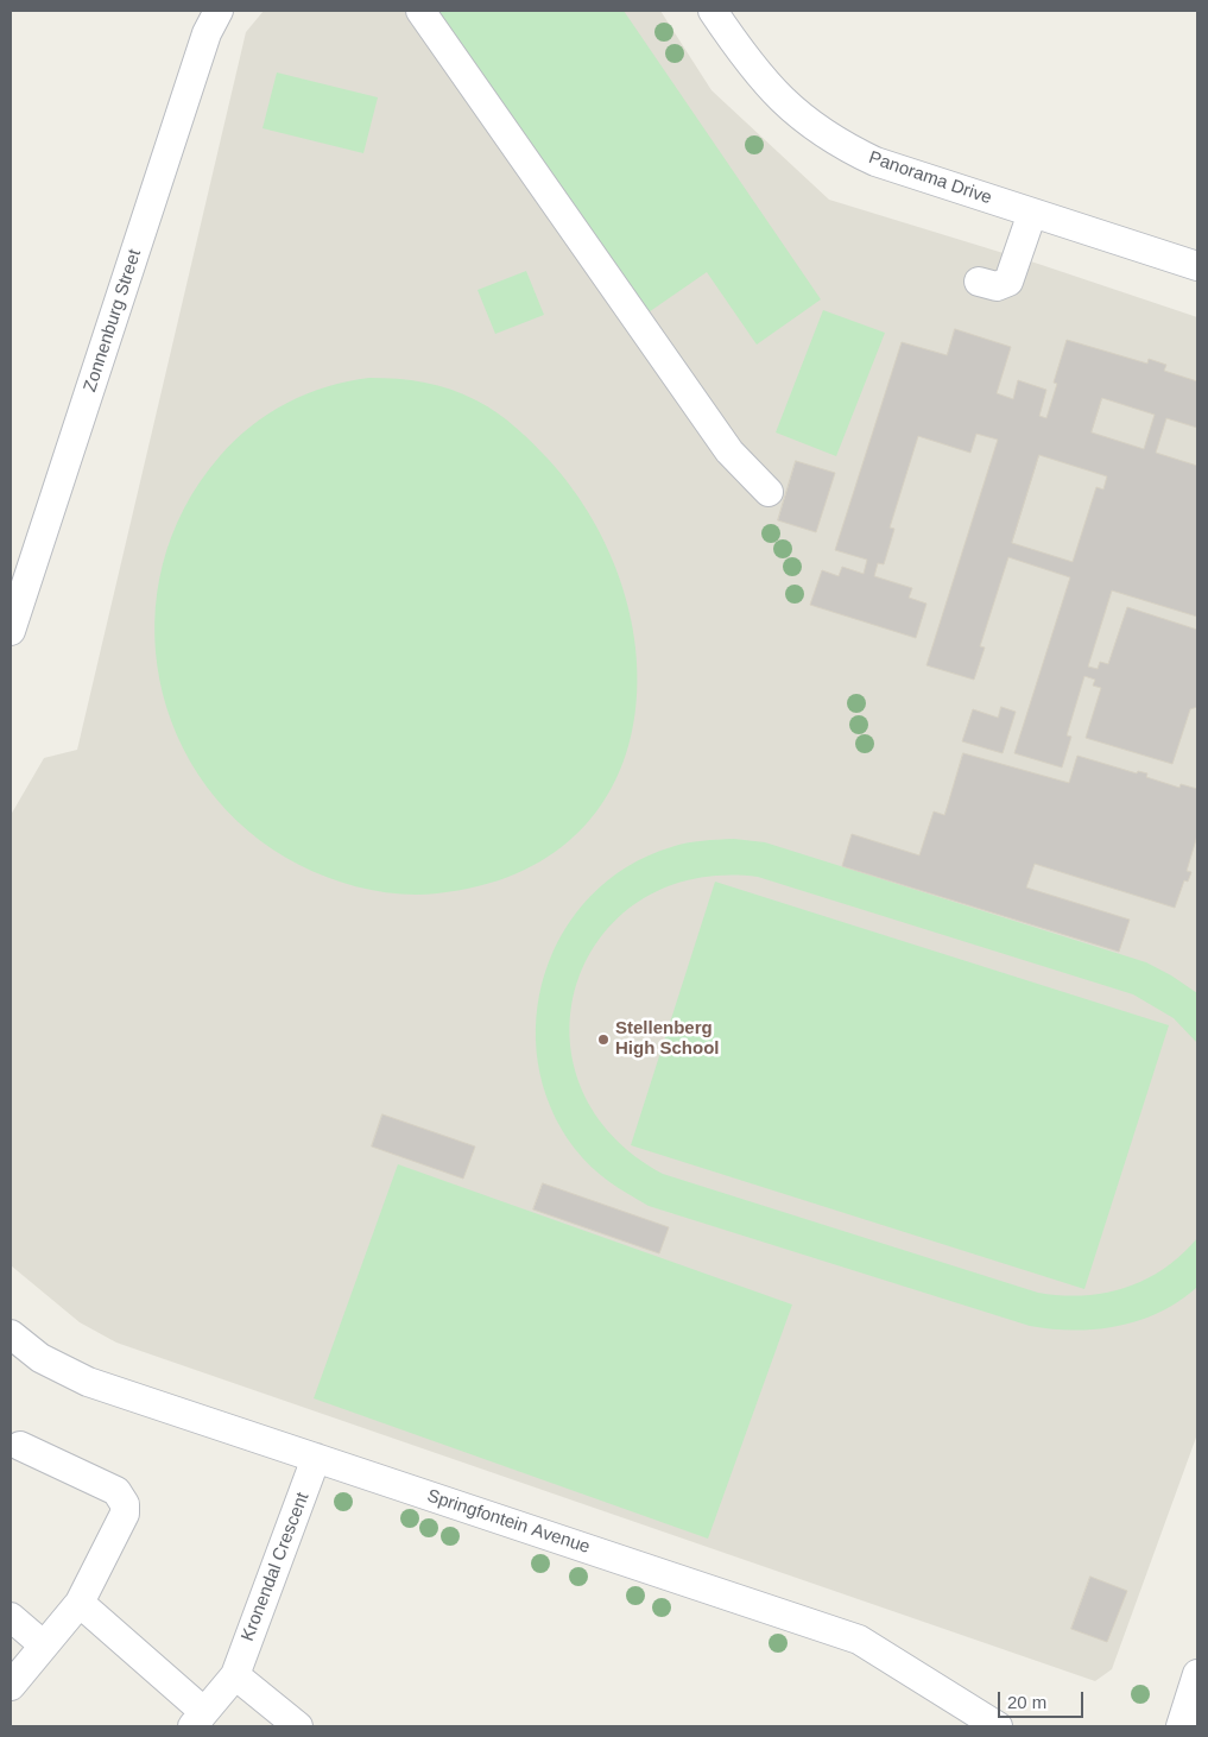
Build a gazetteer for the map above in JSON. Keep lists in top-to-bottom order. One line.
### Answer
{"streets":{"street":["Panorama Drive","Zonnenburg Street","Springfontein Avenue","Kronendal Crescent"]},"crossings":[["Springfontein Avenue","Kronendal Crescent"]],"places":["Stellenberg High School"],"scale_bar":"20 m"}
